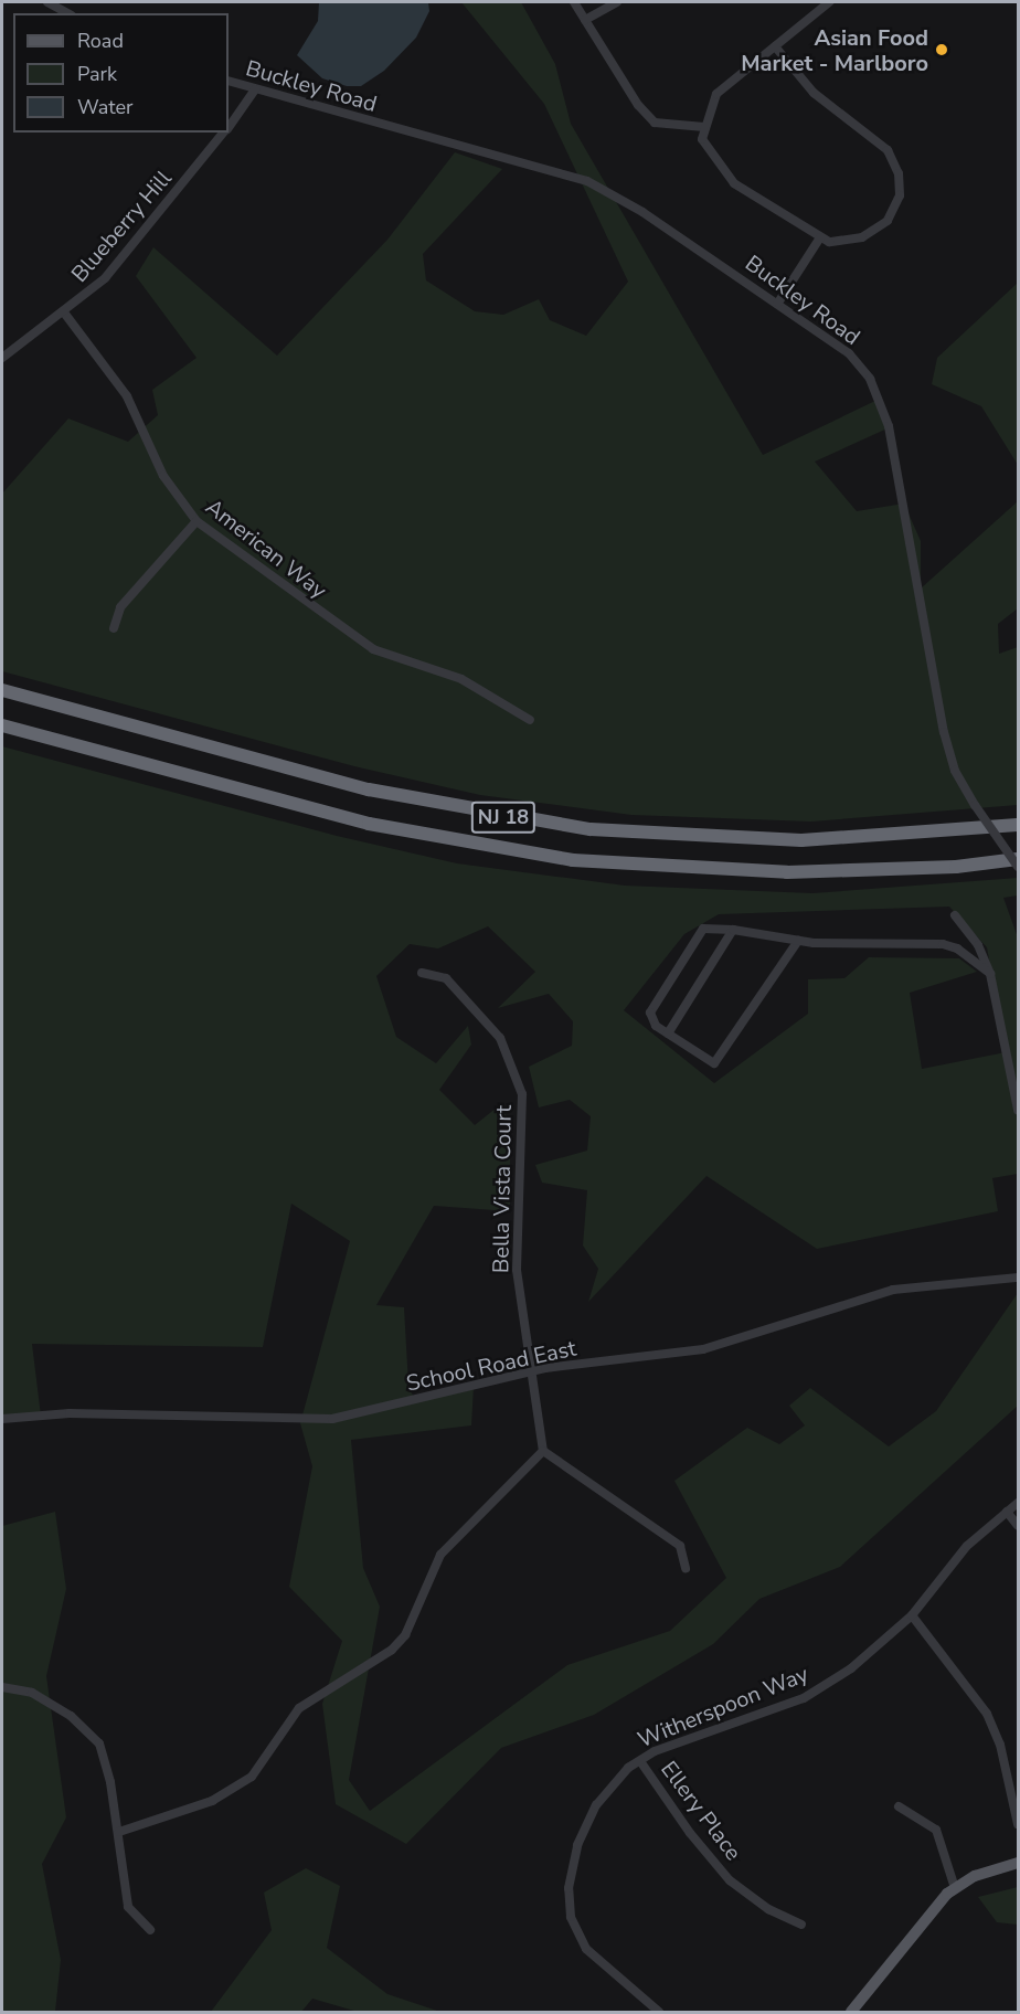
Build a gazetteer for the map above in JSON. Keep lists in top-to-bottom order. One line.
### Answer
{"streets":{"highway":["NJ 18"],"street":["Buckley Road","Blueberry Hill","American Way","Bella Vista Court","School Road East","Witherspoon Way","Ellery Place"]},"crossings":[["Buckley Road","Blueberry Hill"],["Blueberry Hill","American Way"],["Bella Vista Court","School Road East"],["Witherspoon Way","Ellery Place"]],"places":["Asian Food Market - Marlboro"],"legend":["Road","Park","Water"]}
